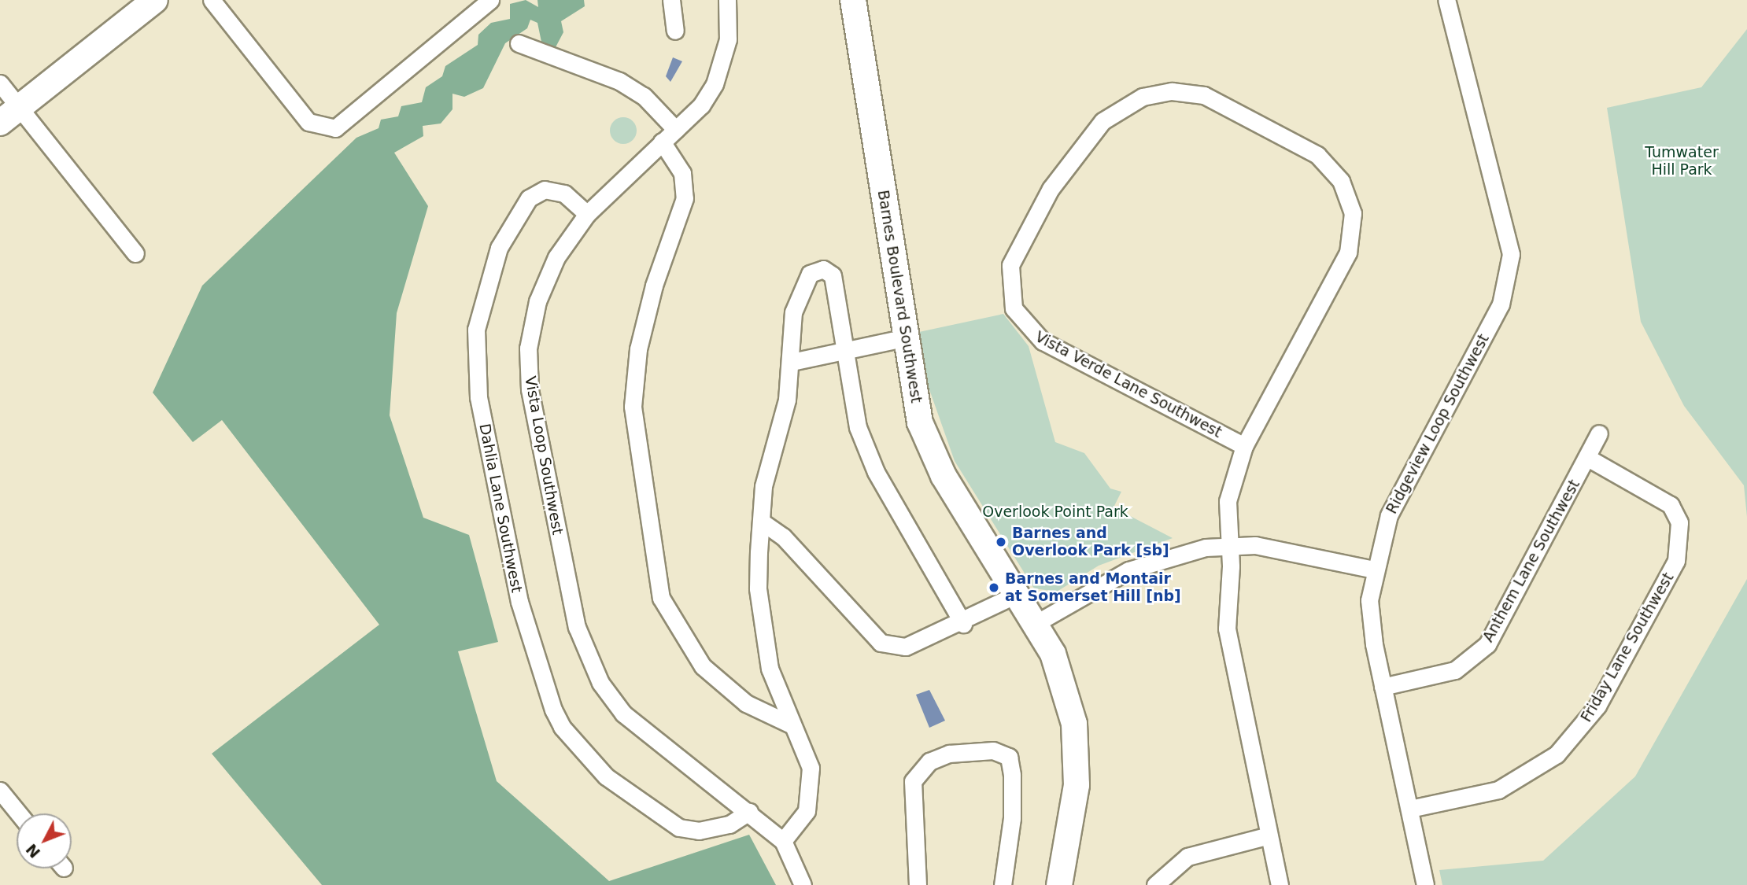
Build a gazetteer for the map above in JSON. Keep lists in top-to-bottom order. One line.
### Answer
{"streets":{"street":["Barnes Boulevard Southwest","Vista Verde Lane Southwest","Ridgeview Loop Southwest","Vista Loop Southwest","Dahlia Lane Southwest","Anthem Lane Southwest","Friday Lane Southwest"]},"crossings":[["Ridgeview Loop Southwest","Anthem Lane Southwest"],["Ridgeview Loop Southwest","Friday Lane Southwest"],["Vista Loop Southwest","Dahlia Lane Southwest"],["Anthem Lane Southwest","Friday Lane Southwest"]],"parks":["Tumwater Hill Park","Overlook Point Park"],"places":["Barnes and Overlook Park [sb]","Barnes and Montair at Somerset Hill [nb]"],"north":"bottom left"}
